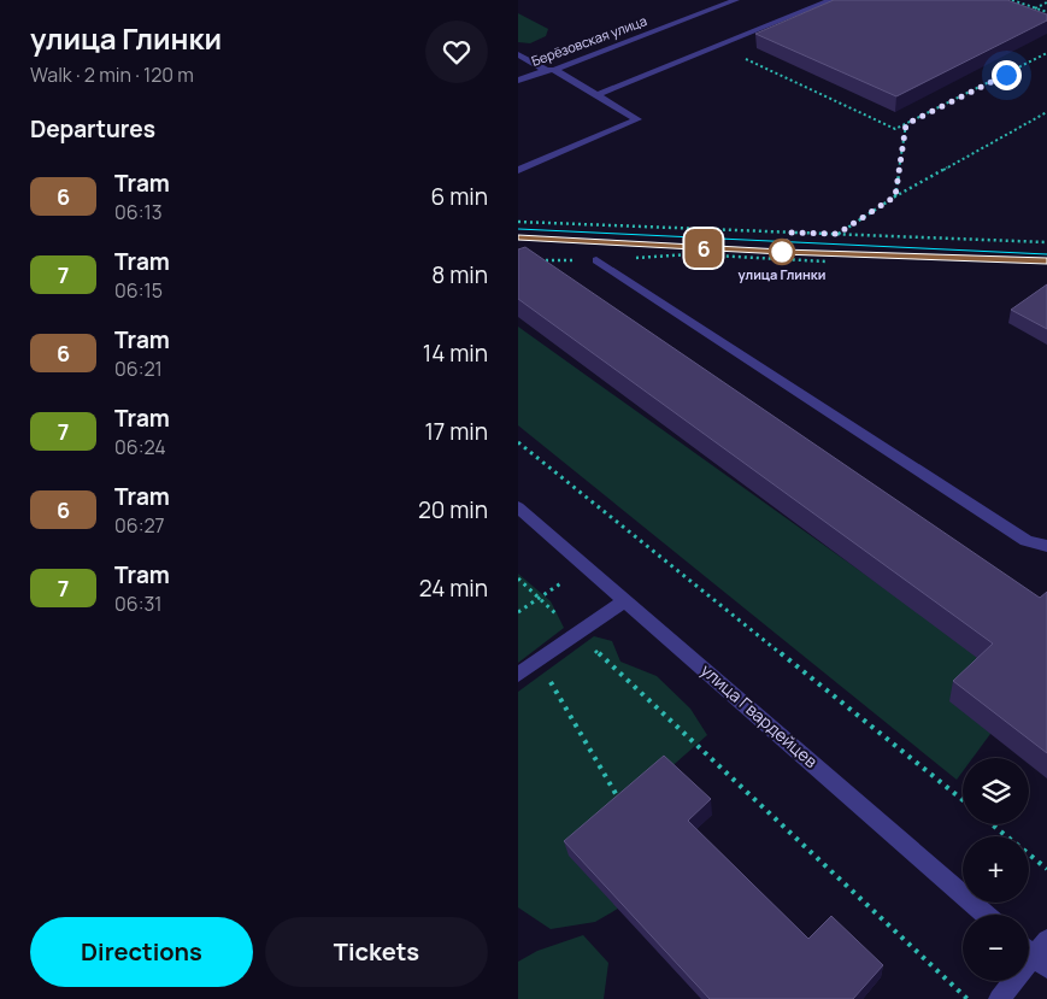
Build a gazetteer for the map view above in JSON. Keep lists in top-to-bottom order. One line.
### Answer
{"streets":{"street":["Берёзовская улица","улица Гвардейцев"]},"places":["улица Глинки"],"lines":["tram line 6"],"page":{"heading":[["улица Глинки","Walk · 2 min · 120 m"],"Departures"],"on_map":"6","list":[{"mark":"6","name":"Tram","note":"06:13","value":"6 min"},{"mark":"7","name":"Tram","note":"06:15","value":"8 min"},{"mark":"6","name":"Tram","note":"06:21","value":"14 min"},{"mark":"7","name":"Tram","note":"06:24","value":"17 min"},{"mark":"6","name":"Tram","note":"06:27","value":"20 min"},{"mark":"7","name":"Tram","note":"06:31","value":"24 min"}],"map_buttons":["+","−"],"buttons":["Directions","Tickets"]}}
